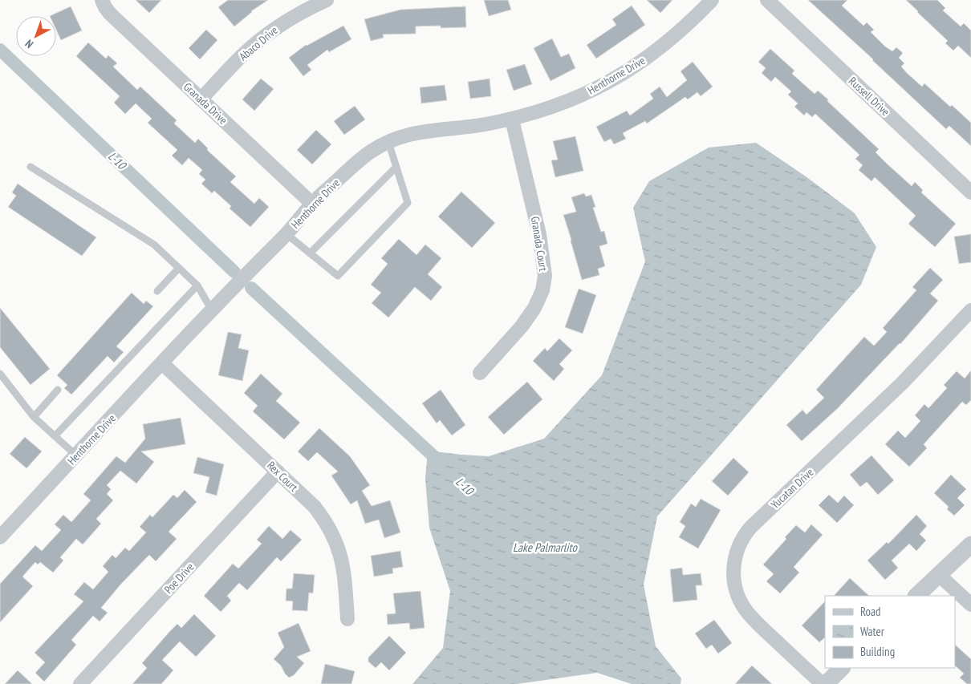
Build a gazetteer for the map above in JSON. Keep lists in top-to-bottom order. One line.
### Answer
{"streets":{"street":["Abaco Drive","Henthorne Drive","Russell Drive","Granada Drive","Granada Court","Rex Court","Yucatan Drive","Poe Drive"]},"crossings":[["Abaco Drive","Granada Drive"],["Henthorne Drive","Granada Drive"],["Henthorne Drive","Granada Court"],["Henthorne Drive","Rex Court"],["Rex Court","Poe Drive"]],"water":["L-10","Lake Palmarlito"],"legend":["Road","Water","Building"],"north":"bottom left"}
